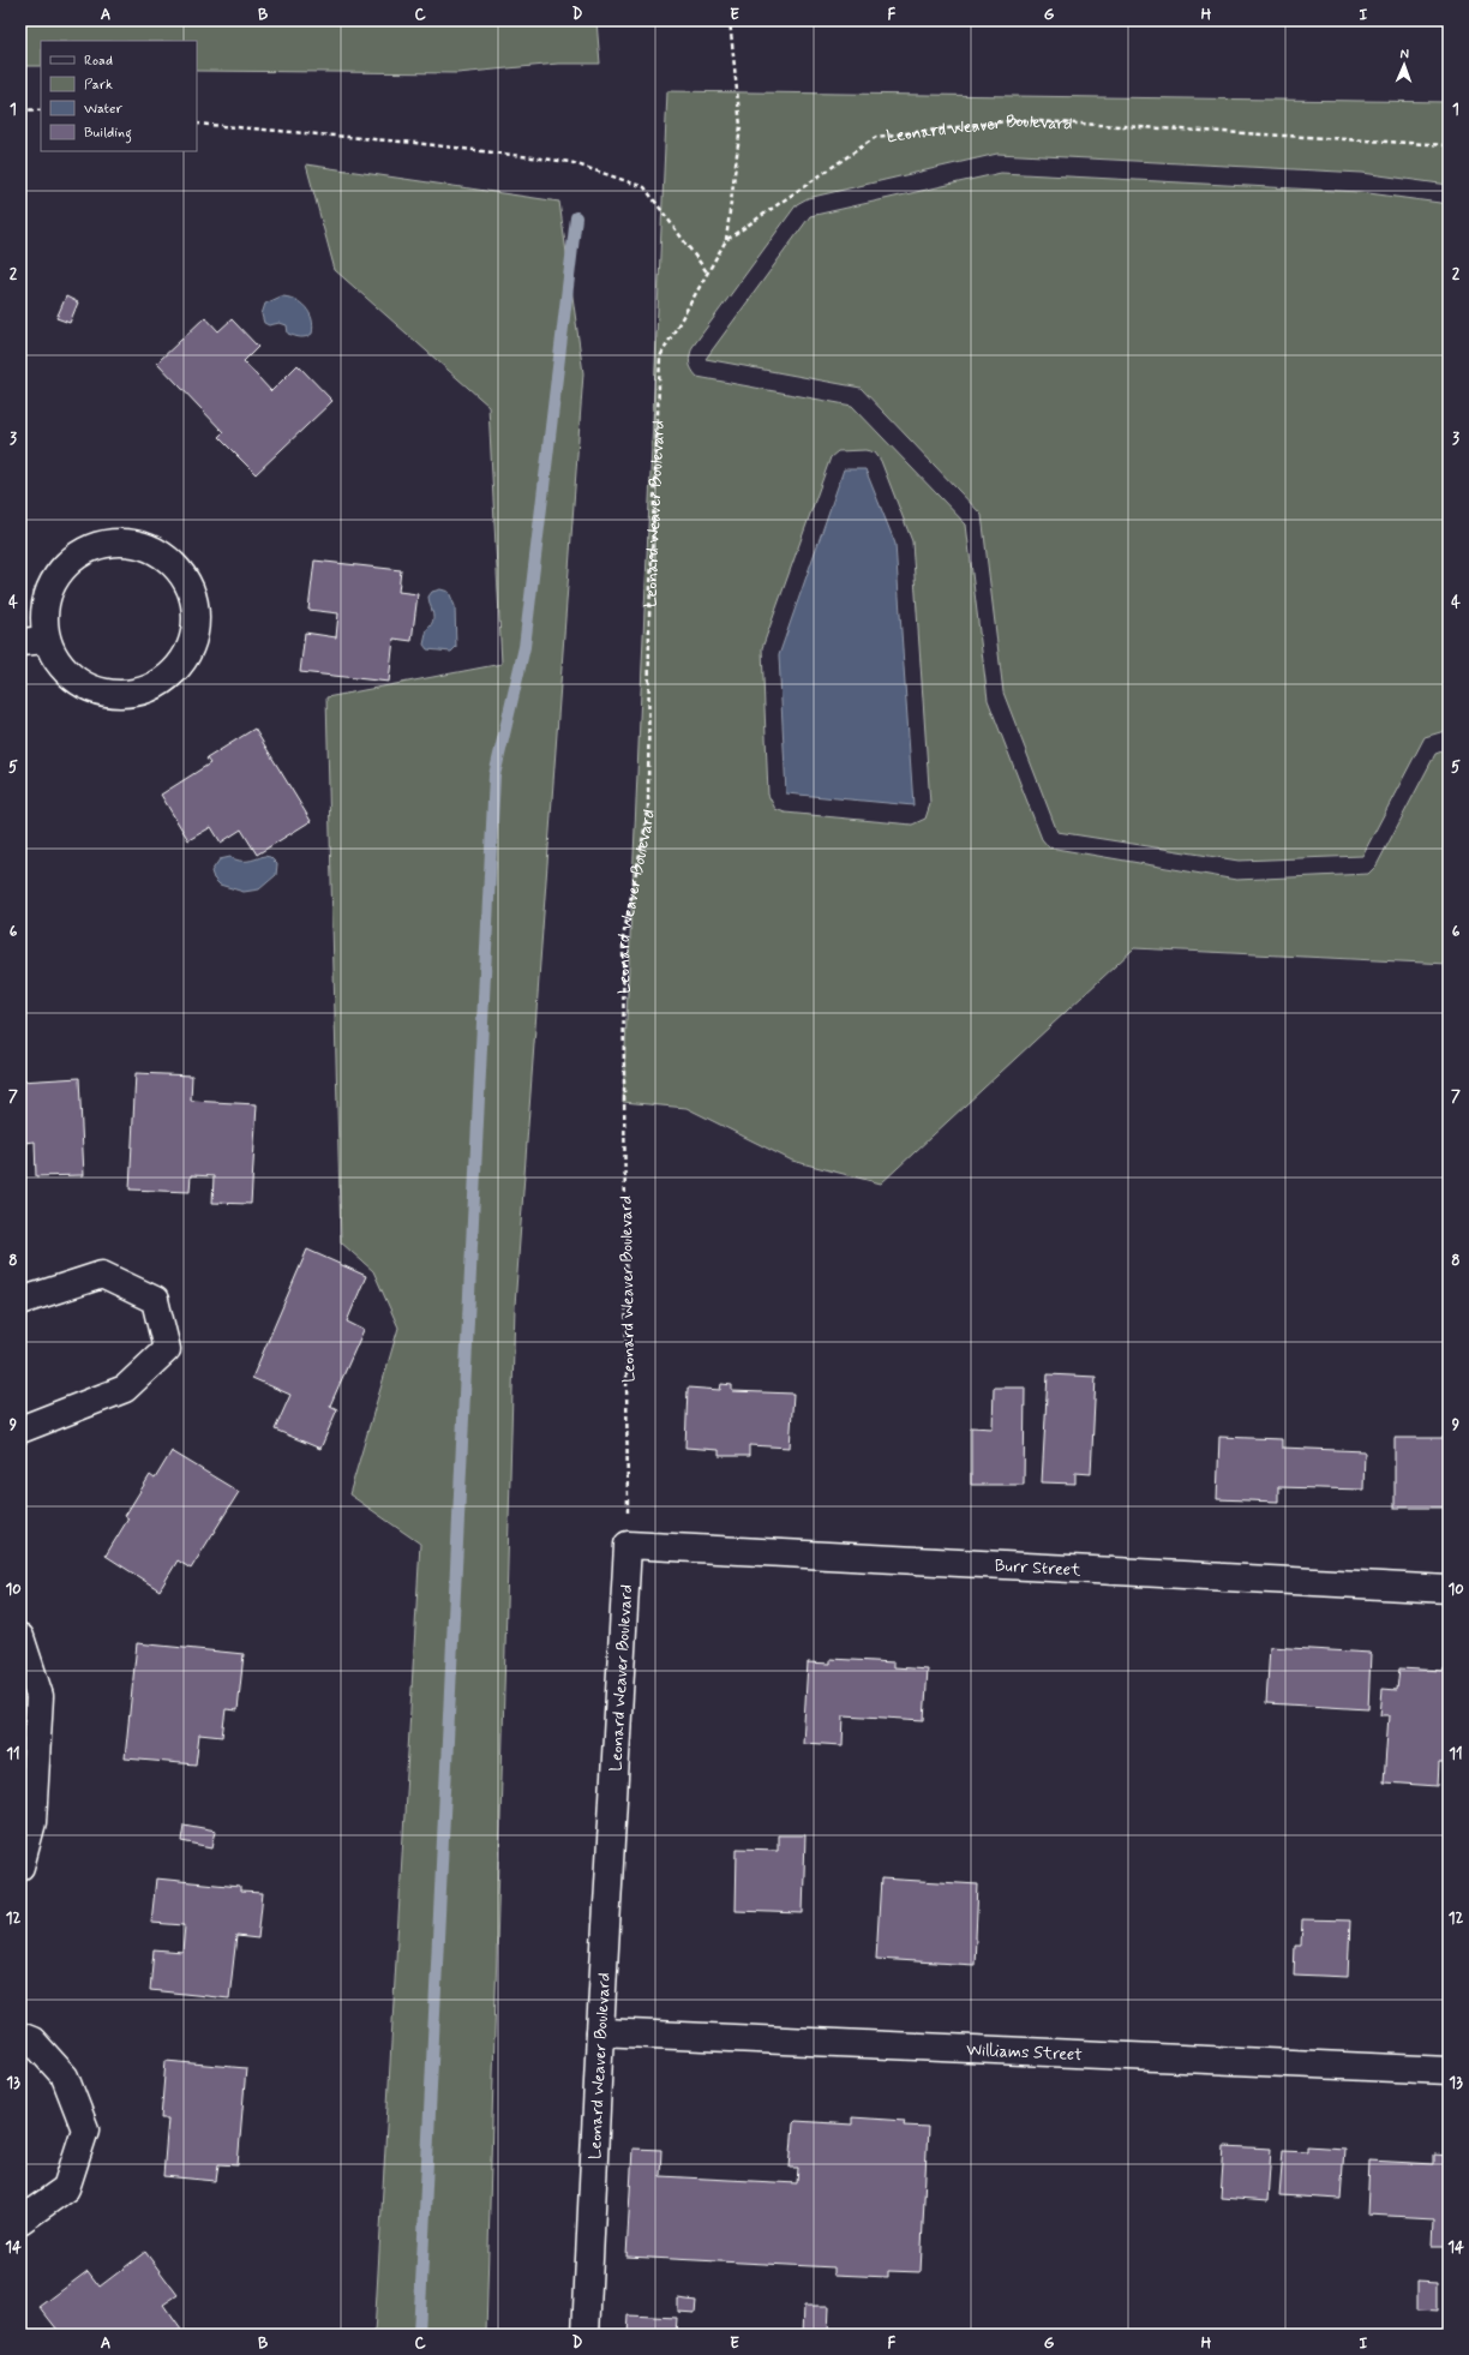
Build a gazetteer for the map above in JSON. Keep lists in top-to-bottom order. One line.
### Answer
{"streets":{"street":["Leonard Weaver Boulevard","Burr Street","Williams Street"]},"crossings":[["Leonard Weaver Boulevard","Burr Street"],["Leonard Weaver Boulevard","Williams Street"]],"legend":["Road","Park","Water","Building"],"north":"top","grid":{"columns":["A","B","C","D","E","F","G","H","I"],"rows":["1","2","3","4","5","6","7","8","9","10","11","12","13","14"]}}
